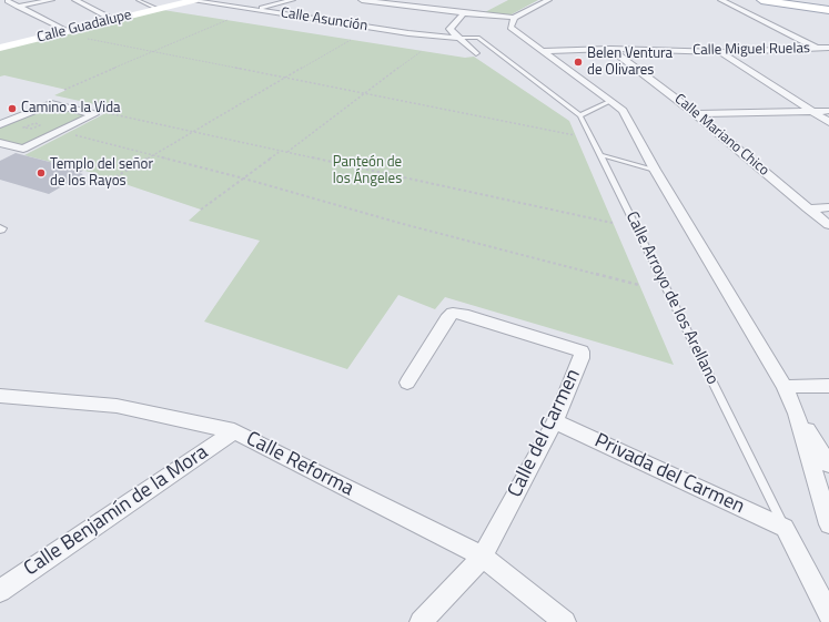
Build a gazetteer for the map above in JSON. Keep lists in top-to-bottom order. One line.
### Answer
{"streets":{"street":["Calle Asunción","Calle Guadalupe","Calle Miguel Ruelas","Calle Mariano Chico","Calle Arroyo de los Arellano","Calle del Carmen","Calle Reforma","Privada del Carmen","Calle Benjamín de la Mora"]},"crossings":[["Calle Asunción","Calle Guadalupe"],["Calle Asunción","Calle Arroyo de los Arellano"],["Calle Miguel Ruelas","Calle Mariano Chico"],["Calle Arroyo de los Arellano","Privada del Carmen"],["Calle del Carmen","Calle Reforma"],["Calle del Carmen","Privada del Carmen"],["Calle Reforma","Calle Benjamín de la Mora"]],"parks":["Panteón de los Ángeles"],"places":["Belen Ventura de Olivares","Camino a la Vida","Templo del señor de los Rayos"]}
